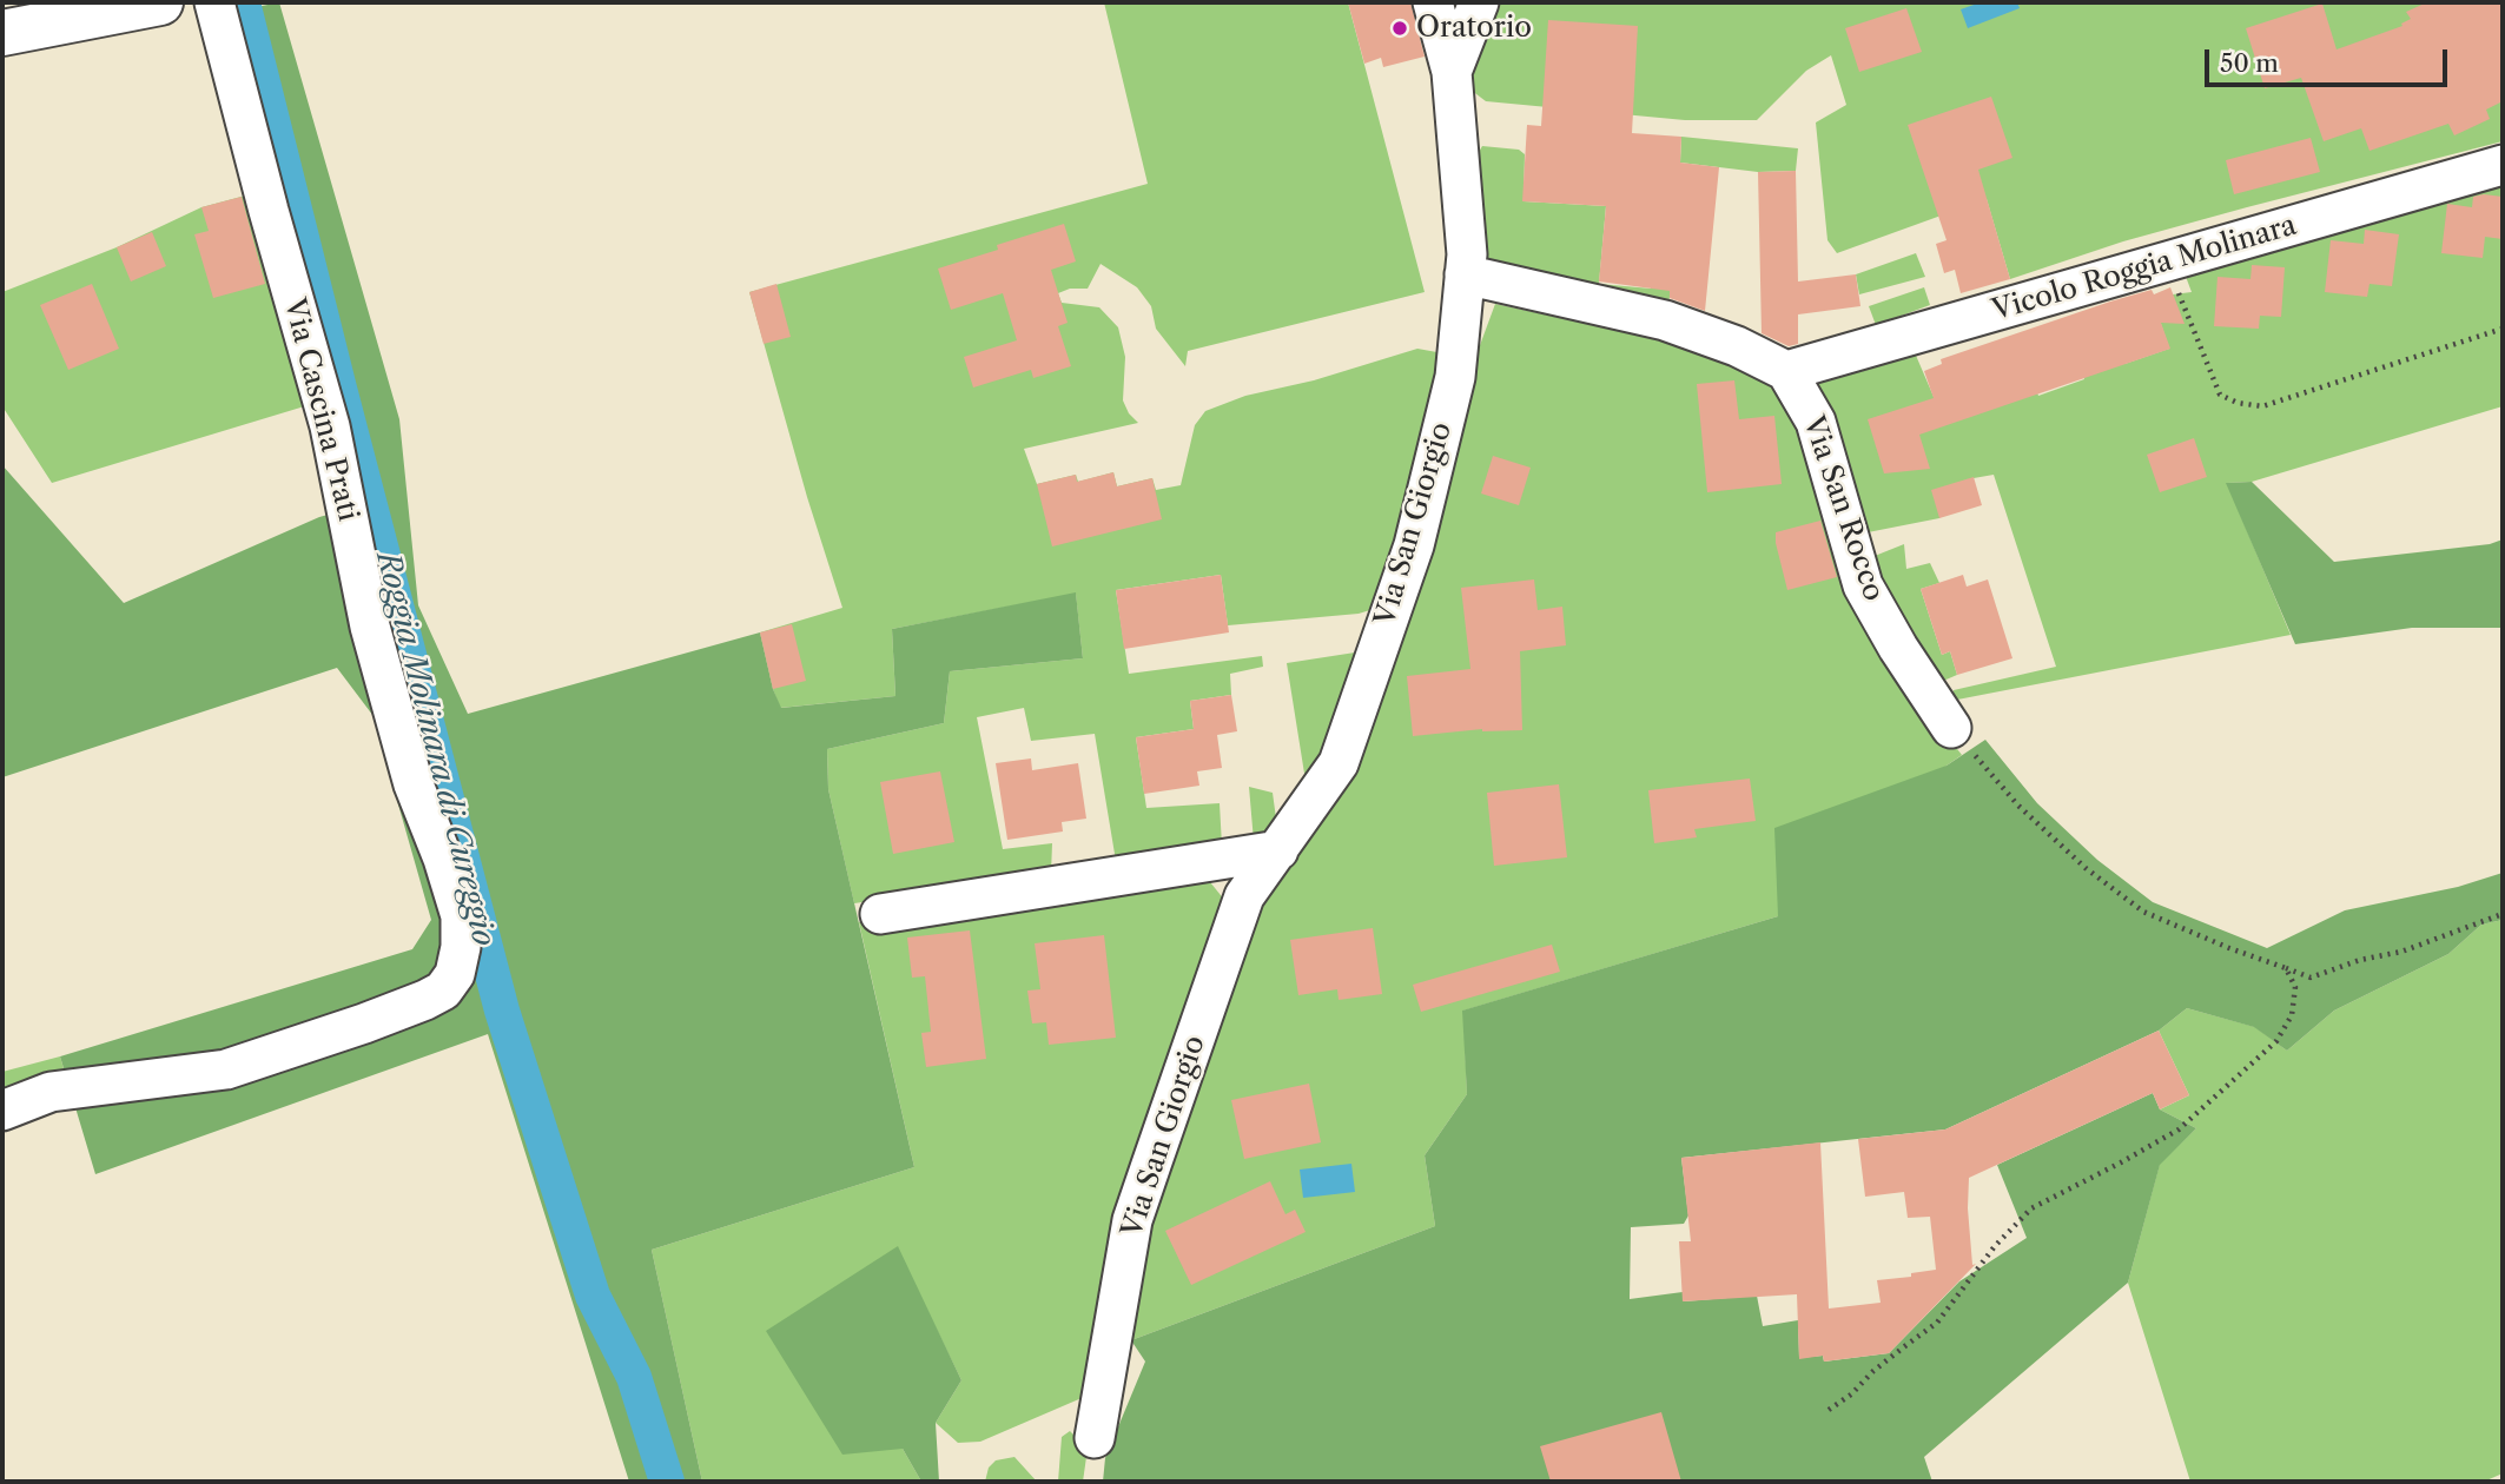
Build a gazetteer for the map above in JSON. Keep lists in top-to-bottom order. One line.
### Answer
{"streets":{"street":["Vicolo Roggia Molinara","Via Cascina Prati","Via San Rocco","Via San Giorgio"]},"crossings":[["Vicolo Roggia Molinara","Via San Rocco"]],"water":["Roggia Molinara di Cureggio"],"places":["Oratorio"],"scale_bar":"50 m"}
